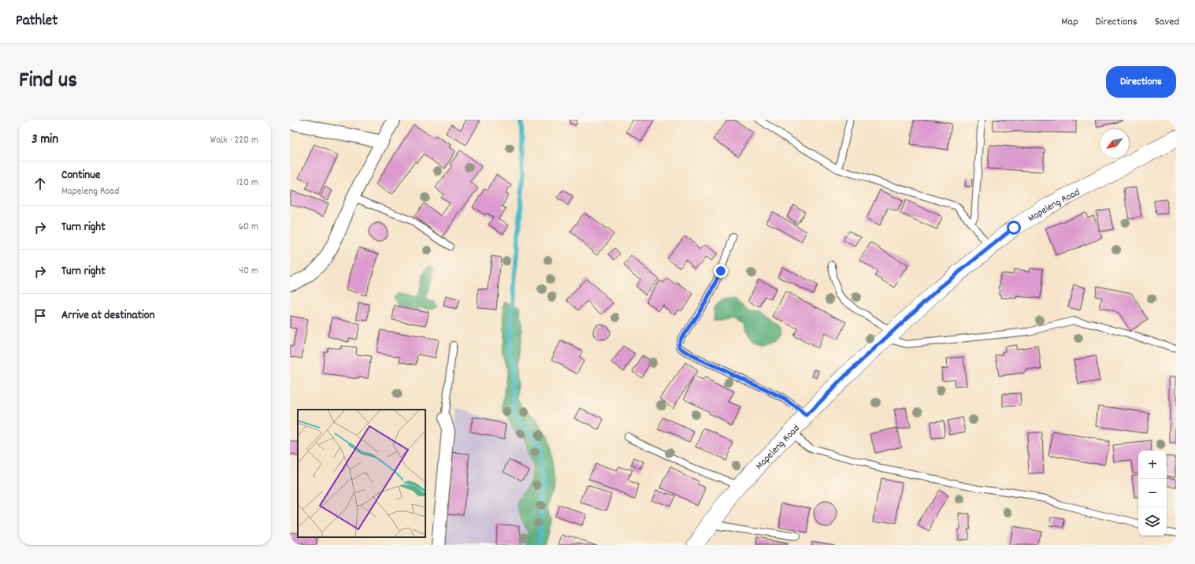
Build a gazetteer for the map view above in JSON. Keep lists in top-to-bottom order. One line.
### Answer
{"streets":{"street":["Mapeleng Road"]},"north":"bottom left","page":{"header":"Pathlet","nav":["Map","Directions","Saved"],"title":"Find us","buttons":"Directions","heading":["3 min","Walk · 220 m"],"list":[["Continue","Mapeleng Road","120 m"],["Turn right","60 m"],["Turn right","40 m"],"Arrive at destination"],"map_buttons":["+","−"]}}
